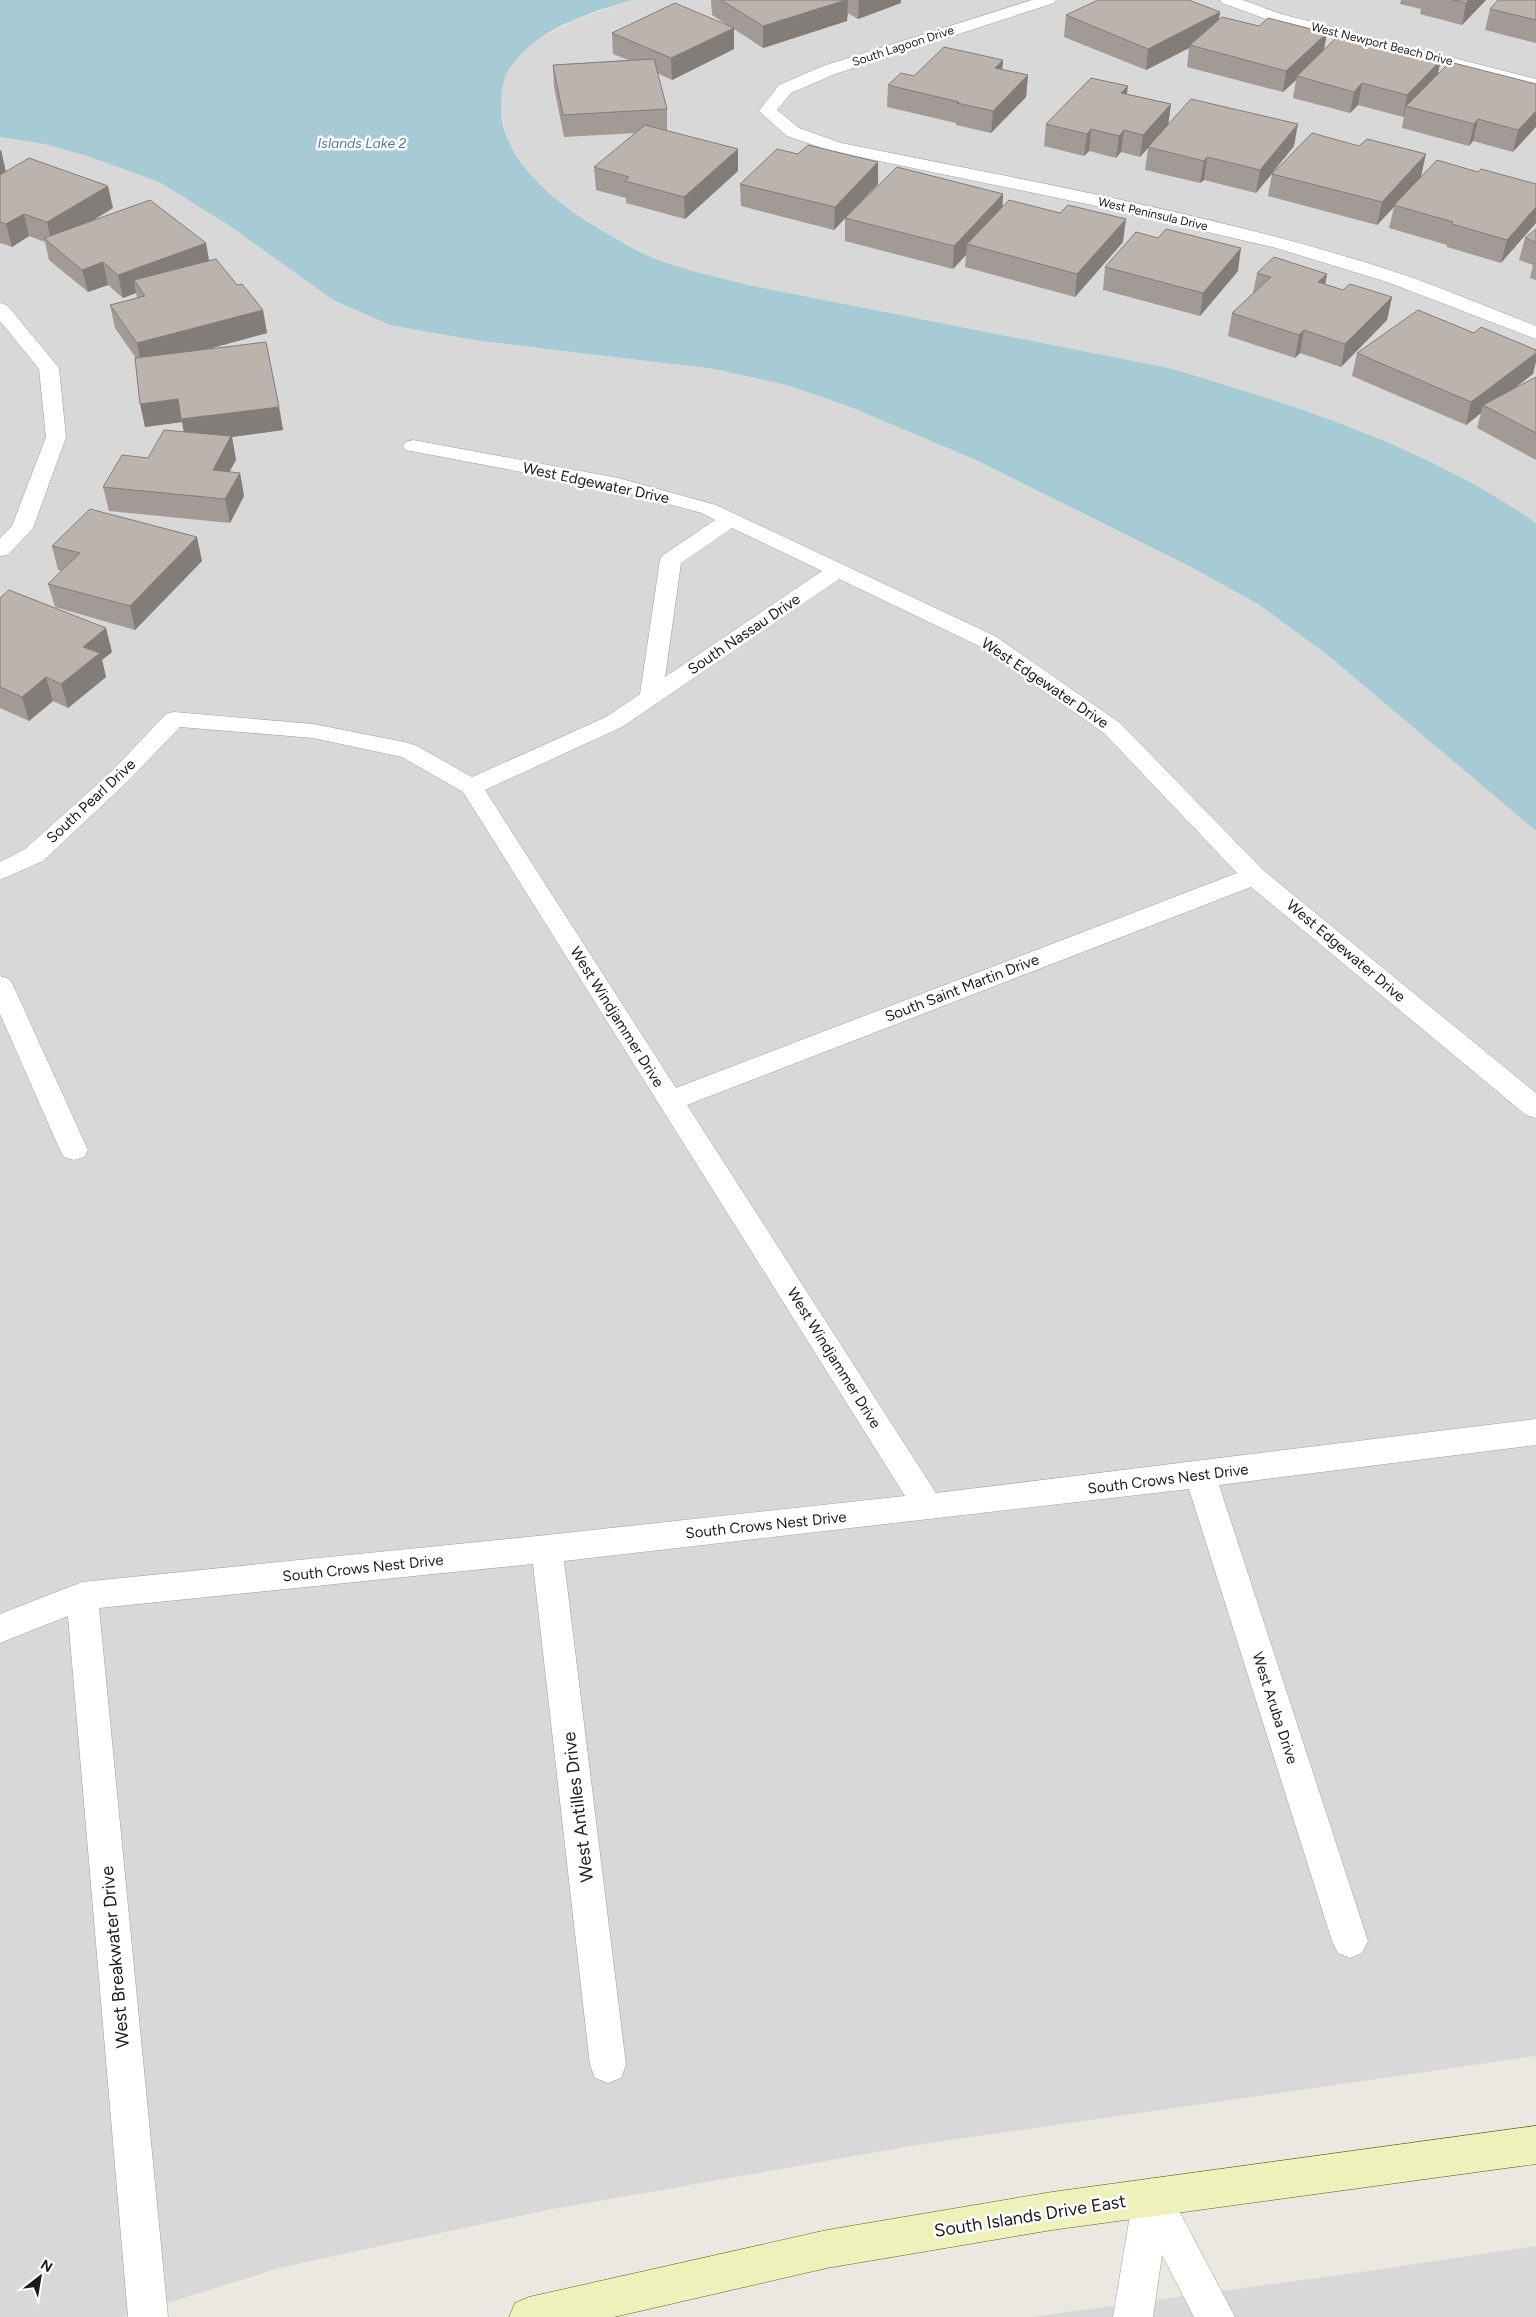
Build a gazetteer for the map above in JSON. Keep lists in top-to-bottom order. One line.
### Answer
{"streets":{"street":["West Newport Beach Drive","South Lagoon Drive","West Peninsula Drive","West Edgewater Drive","South Nassau Drive","South Pearl Drive","South Saint Martin Drive","West Windjammer Drive","South Crows Nest Drive","West Aruba Drive","West Antilles Drive","West Breakwater Drive","South Islands Drive East"]},"crossings":[["South Lagoon Drive","West Peninsula Drive"],["West Edgewater Drive","South Nassau Drive"],["West Edgewater Drive","South Saint Martin Drive"],["South Nassau Drive","West Windjammer Drive"],["South Pearl Drive","West Windjammer Drive"],["South Saint Martin Drive","West Windjammer Drive"],["West Windjammer Drive","South Crows Nest Drive"],["South Crows Nest Drive","West Aruba Drive"],["South Crows Nest Drive","West Antilles Drive"],["South Crows Nest Drive","West Breakwater Drive"]],"water":["Islands Lake 2"],"north":"top right"}
